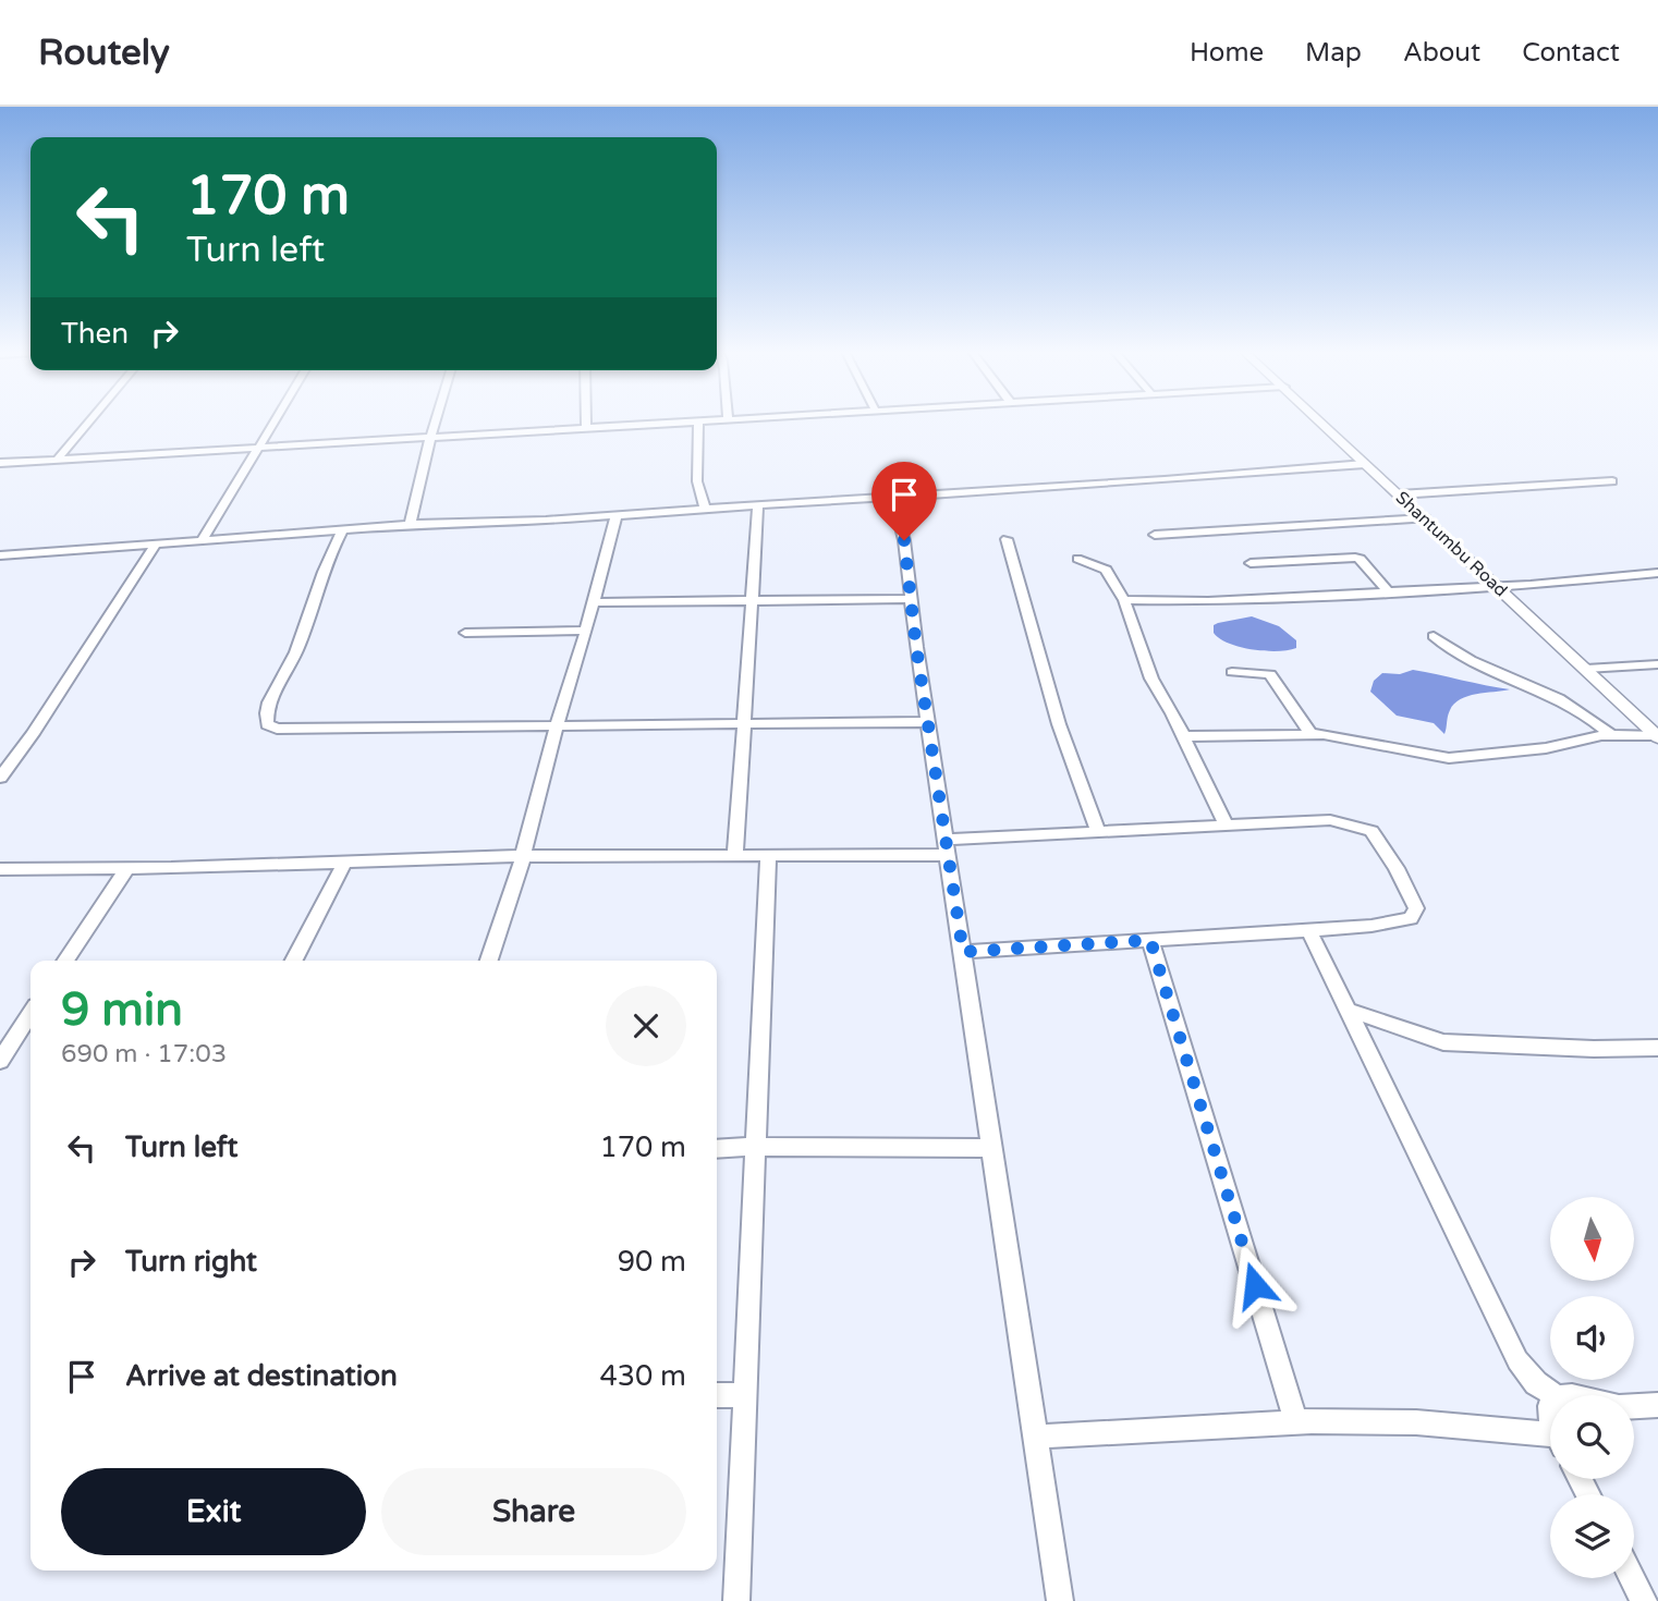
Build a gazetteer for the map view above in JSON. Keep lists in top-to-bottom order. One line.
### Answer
{"streets":{"street":["Shantumbu Road"]},"north":"bottom","page":{"header":"Routely","nav":["Home","Map","About","Contact"],"turn":["170 m","Turn left"],"then":"Then","heading":["9 min","690 m · 17:03"],"list":[{"name":"Turn left","value":"170 m"},{"name":"Turn right","value":"90 m"},{"name":"Arrive at destination","value":"430 m"}],"buttons":["Exit","Share"]}}
